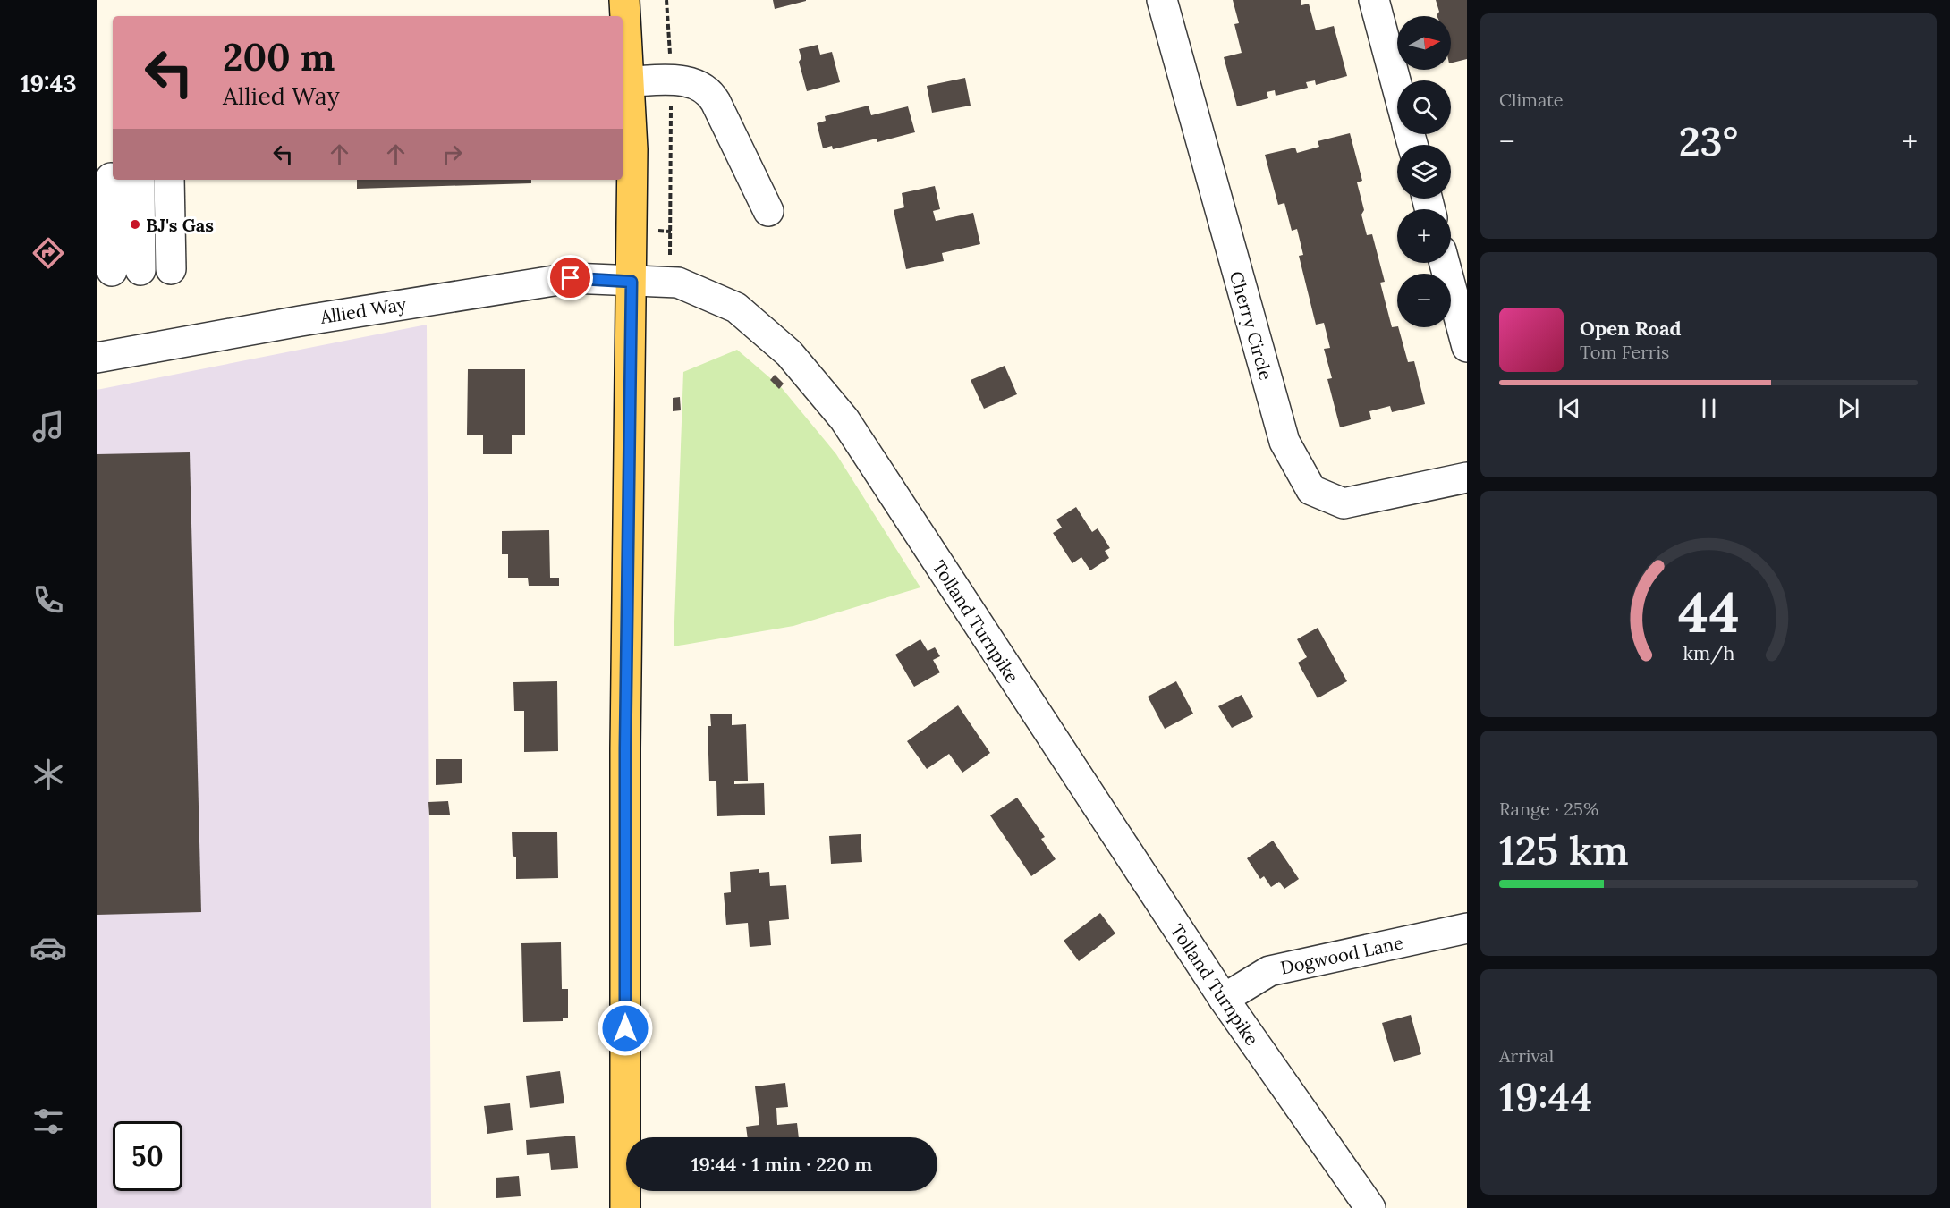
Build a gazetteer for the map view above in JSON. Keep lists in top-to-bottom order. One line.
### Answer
{"streets":{"street":["Allied Way","Cherry Circle","Tolland Turnpike","Dogwood Lane"]},"crossings":[["Allied Way","Tolland Turnpike"],["Tolland Turnpike","Dogwood Lane"]],"places":["BJ's Gas"],"north":"right","page":{"tabs":"19:43","tile":["Climate",["Range · 25%","125 km"],["Arrival","19:44"]],"map_buttons":["+","−"],"turn":["200 m","Allied Way"],"heat":["−","23°","+"],"song":["Open Road","Tom Ferris"],"limit":"50","trip":"19:44 · 1 min · 220 m","gauge":["44","km/h"]}}
